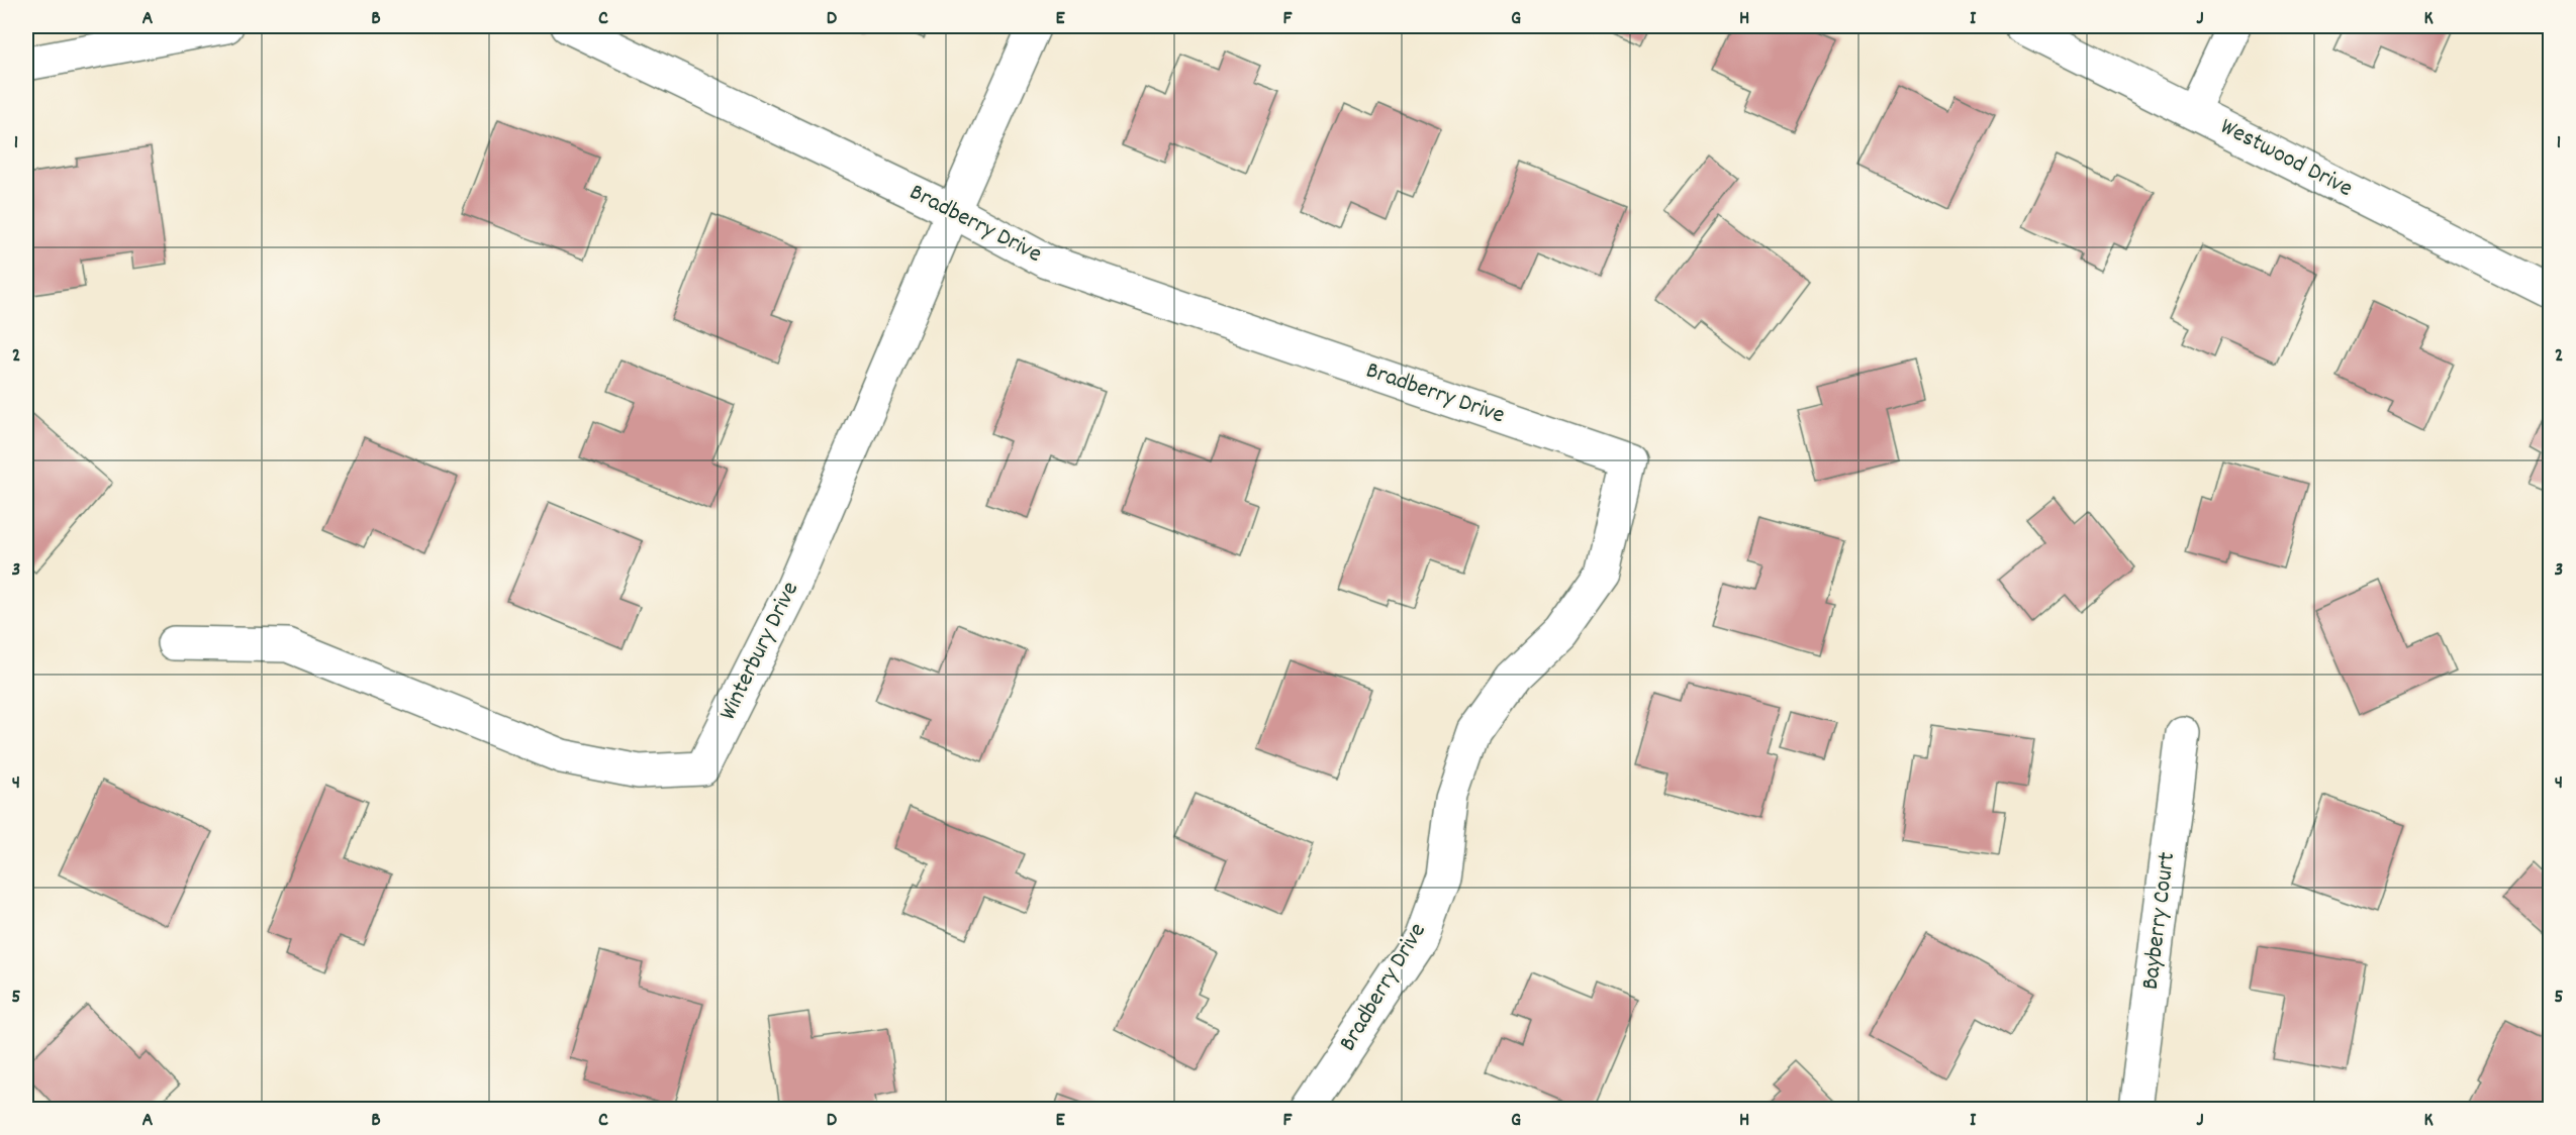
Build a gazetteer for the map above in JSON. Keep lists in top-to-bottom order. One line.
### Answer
{"streets":{"street":["Westwood Drive","Bradberry Drive","Winterbury Drive","Bayberry Court"]},"crossings":[["Bradberry Drive","Winterbury Drive"]],"grid":{"columns":["A","B","C","D","E","F","G","H","I","J","K"],"rows":["1","2","3","4","5"]}}
